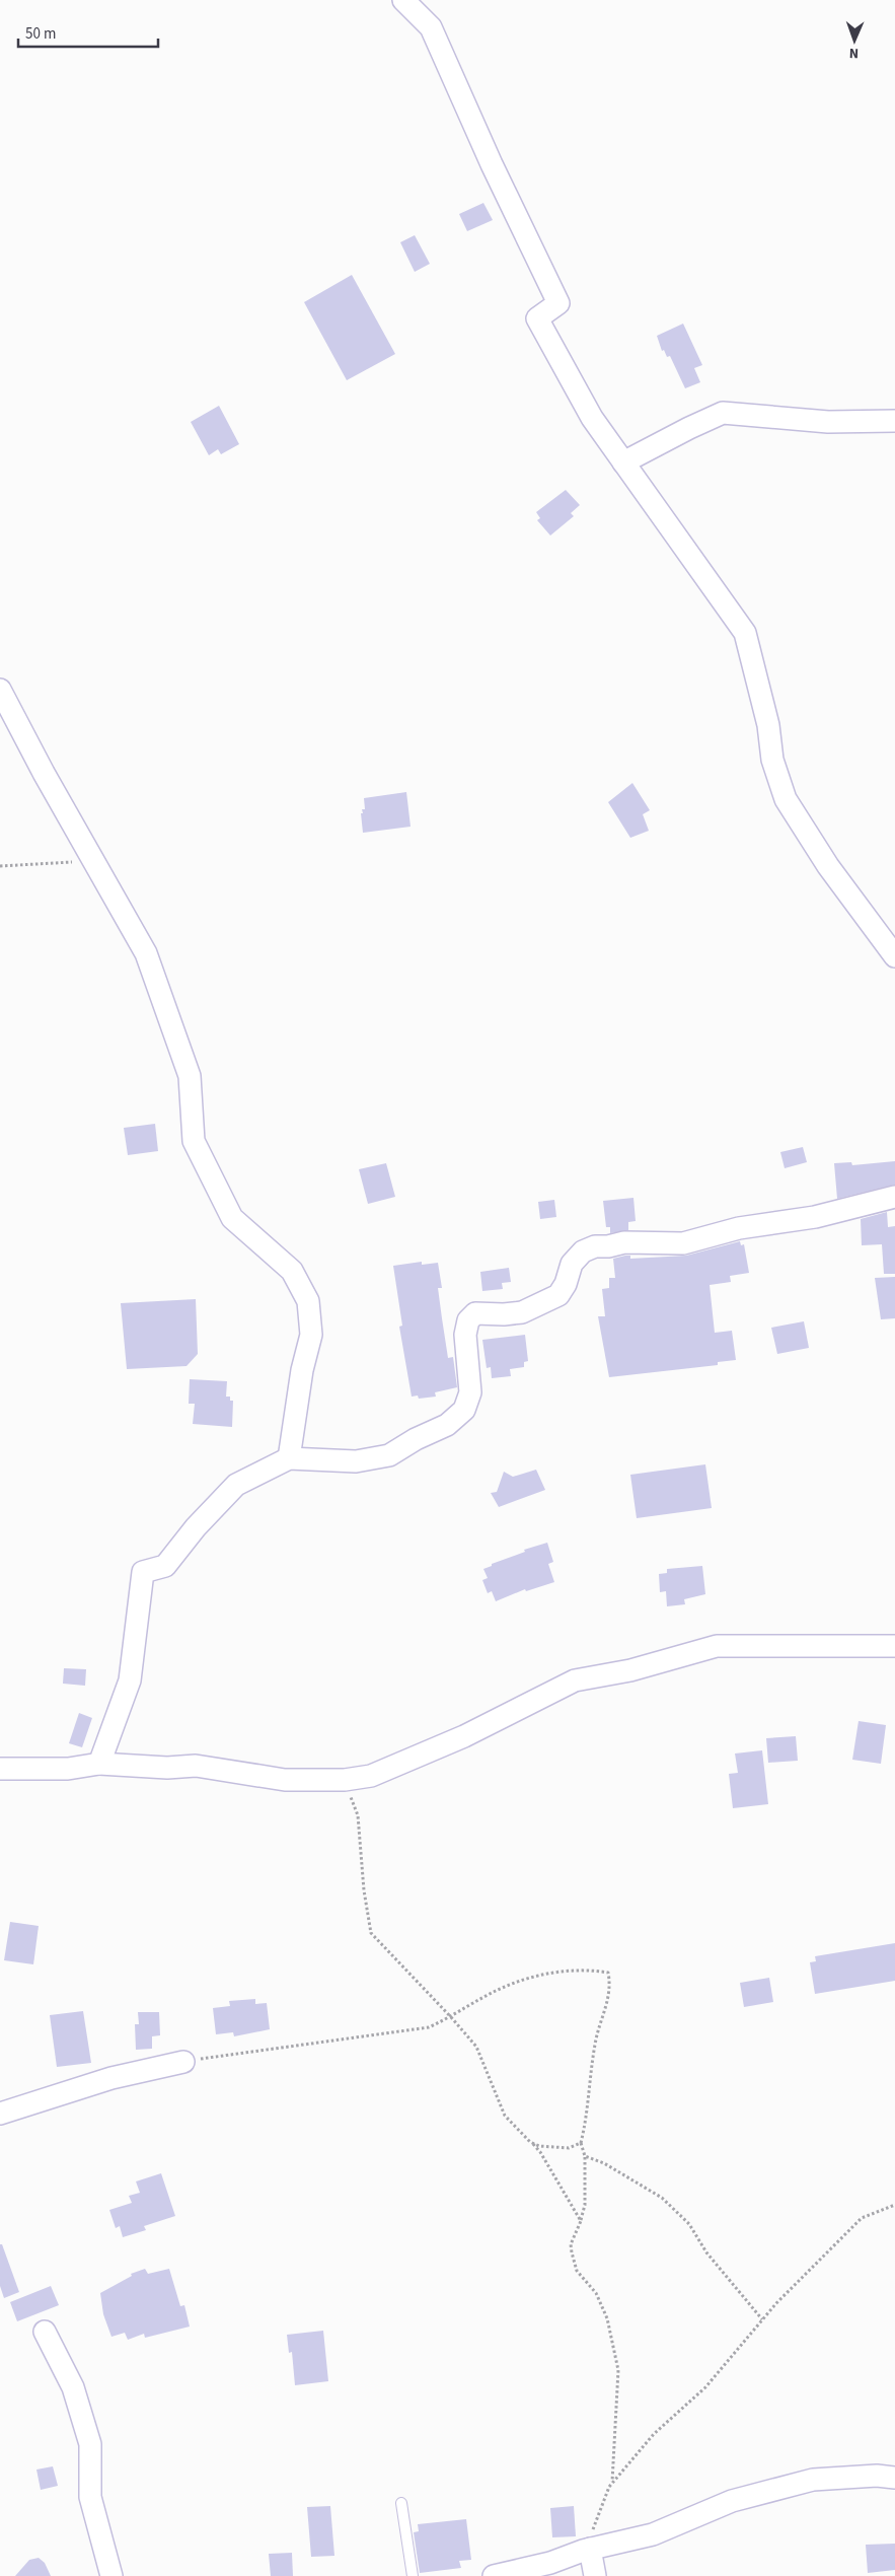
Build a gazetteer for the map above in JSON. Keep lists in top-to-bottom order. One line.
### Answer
{"scale_bar":"50 m","north":"bottom"}
